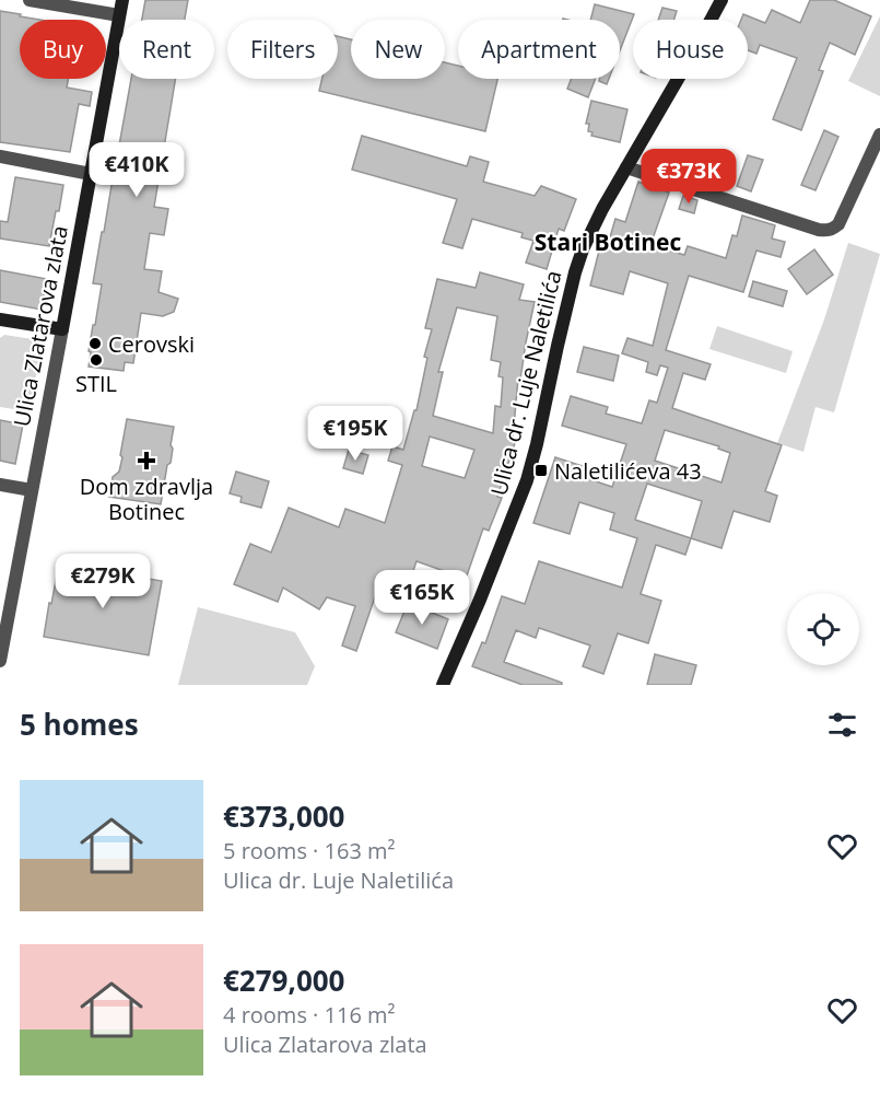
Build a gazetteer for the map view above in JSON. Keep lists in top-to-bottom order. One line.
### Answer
{"streets":{"street":["Ulica Zlatarova zlata","Ulica dr. Luje Naletilića"]},"districts":["Stari Botinec"],"places":{"other":["Cerovski","STIL"],"health":["Dom zdravlja Botinec"],"transit":["Naletilićeva 43"]},"page":{"chip":["Buy","Rent","Filters","New","Apartment","House"],"price":["€410K","€373K","€195K","€279K","€165K"],"heading":"5 homes","list":[{"name":"€373,000","note":"5 rooms · 163 m² · Ulica dr. Luje Naletilića"},{"name":"€279,000","note":"4 rooms · 116 m² · Ulica Zlatarova zlata"}]}}
